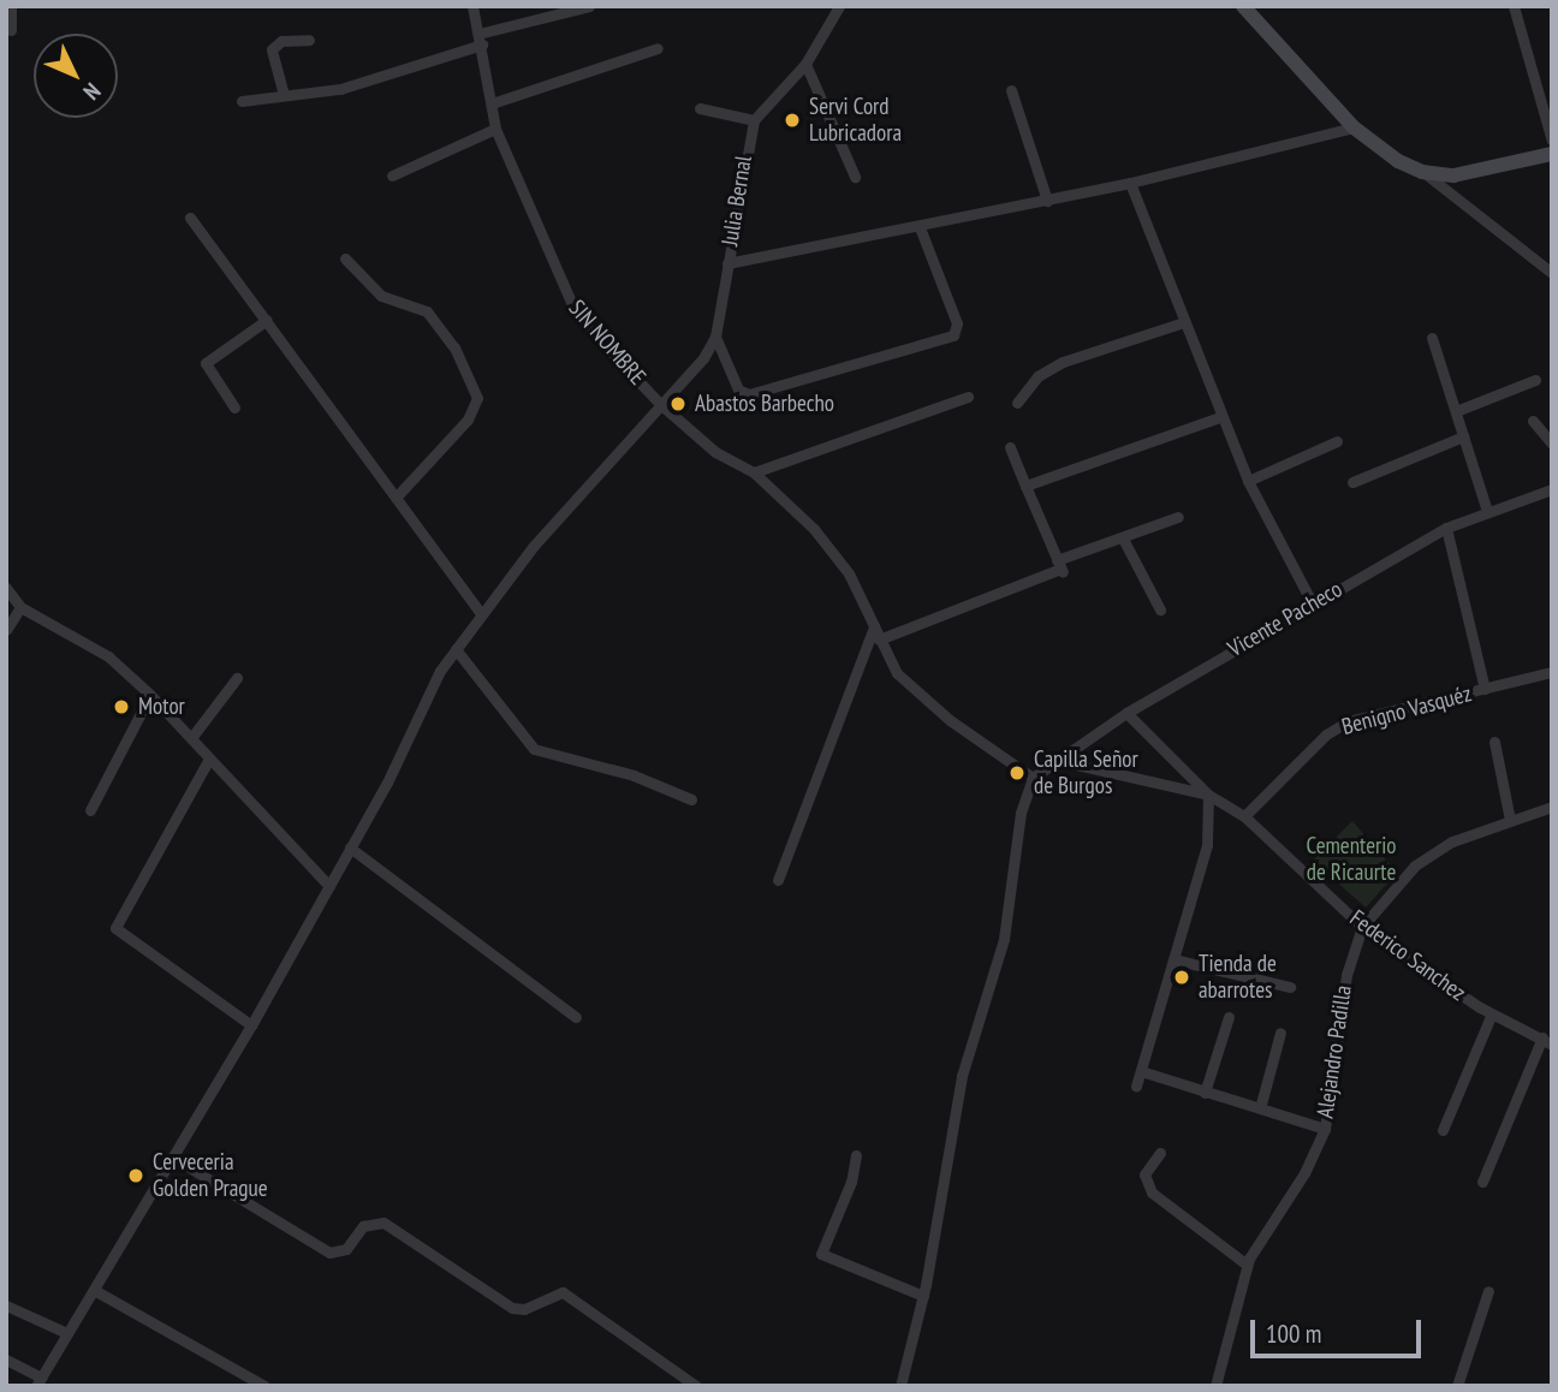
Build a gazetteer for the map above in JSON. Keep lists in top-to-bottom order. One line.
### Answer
{"streets":{"street":["Julia Bernal","SIN NOMBRE","Vicente Pacheco","Benigno Vasquéz","Federico Sanchez","Alejandro Padilla"]},"crossings":[["Julia Bernal","SIN NOMBRE"],["SIN NOMBRE","Vicente Pacheco"],["Vicente Pacheco","Federico Sanchez"],["Benigno Vasquéz","Federico Sanchez"],["Federico Sanchez","Alejandro Padilla"]],"parks":["Cementerio de Ricaurte"],"places":["Servi Cord Lubricadora","Abastos Barbecho","Motor","Capilla Señor de Burgos","Tienda de abarrotes","Cerveceria Golden Prague"],"scale_bar":"100 m","north":"bottom right"}
